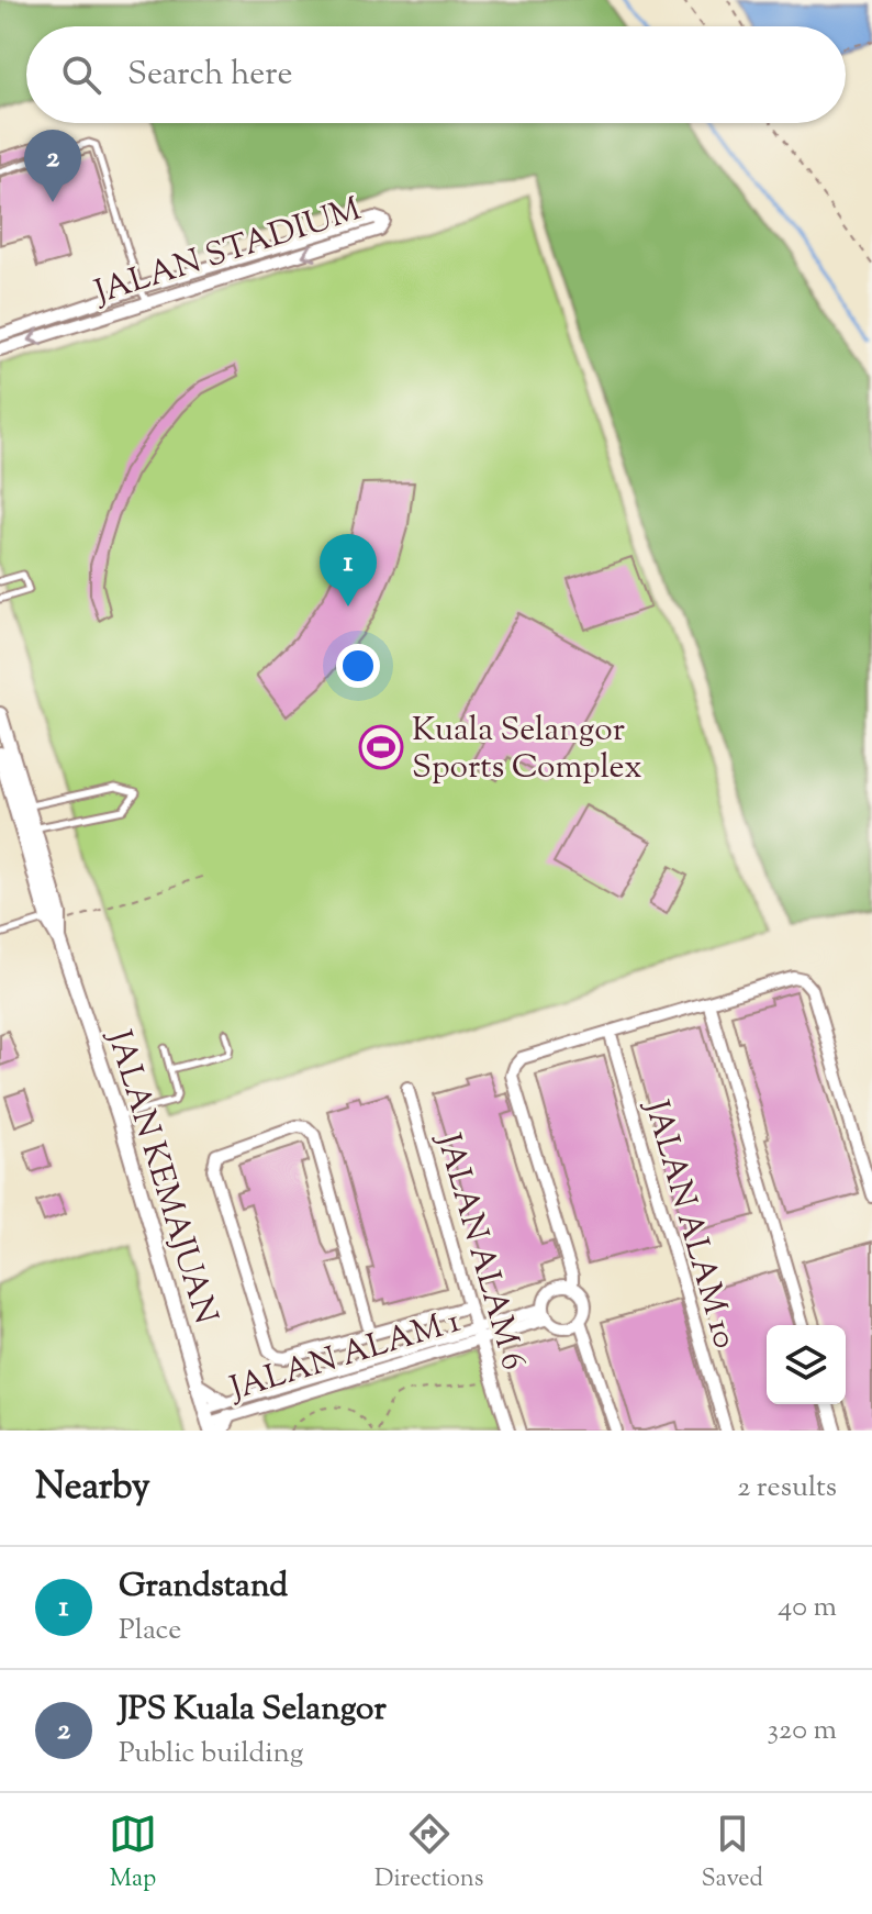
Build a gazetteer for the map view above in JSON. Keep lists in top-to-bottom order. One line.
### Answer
{"streets":{"street":["JALAN STADIUM","JALAN KEMAJUAN","JALAN ALAM 10","JALAN ALAM 6","JALAN ALAM 1"]},"crossings":[["JALAN KEMAJUAN","JALAN ALAM 1"],["JALAN ALAM 6","JALAN ALAM 1"]],"places":{"sports":["Kuala Selangor Sports Complex"]},"page":{"search":"Search here","pins":["2","1"],"heading":["Nearby","2 results"],"list":[{"mark":"1","name":"Grandstand","note":"Place","value":"40 m"},{"mark":"2","name":"JPS Kuala Selangor","note":"Public building","value":"320 m"}],"nav":["Map","Directions","Saved"]}}
